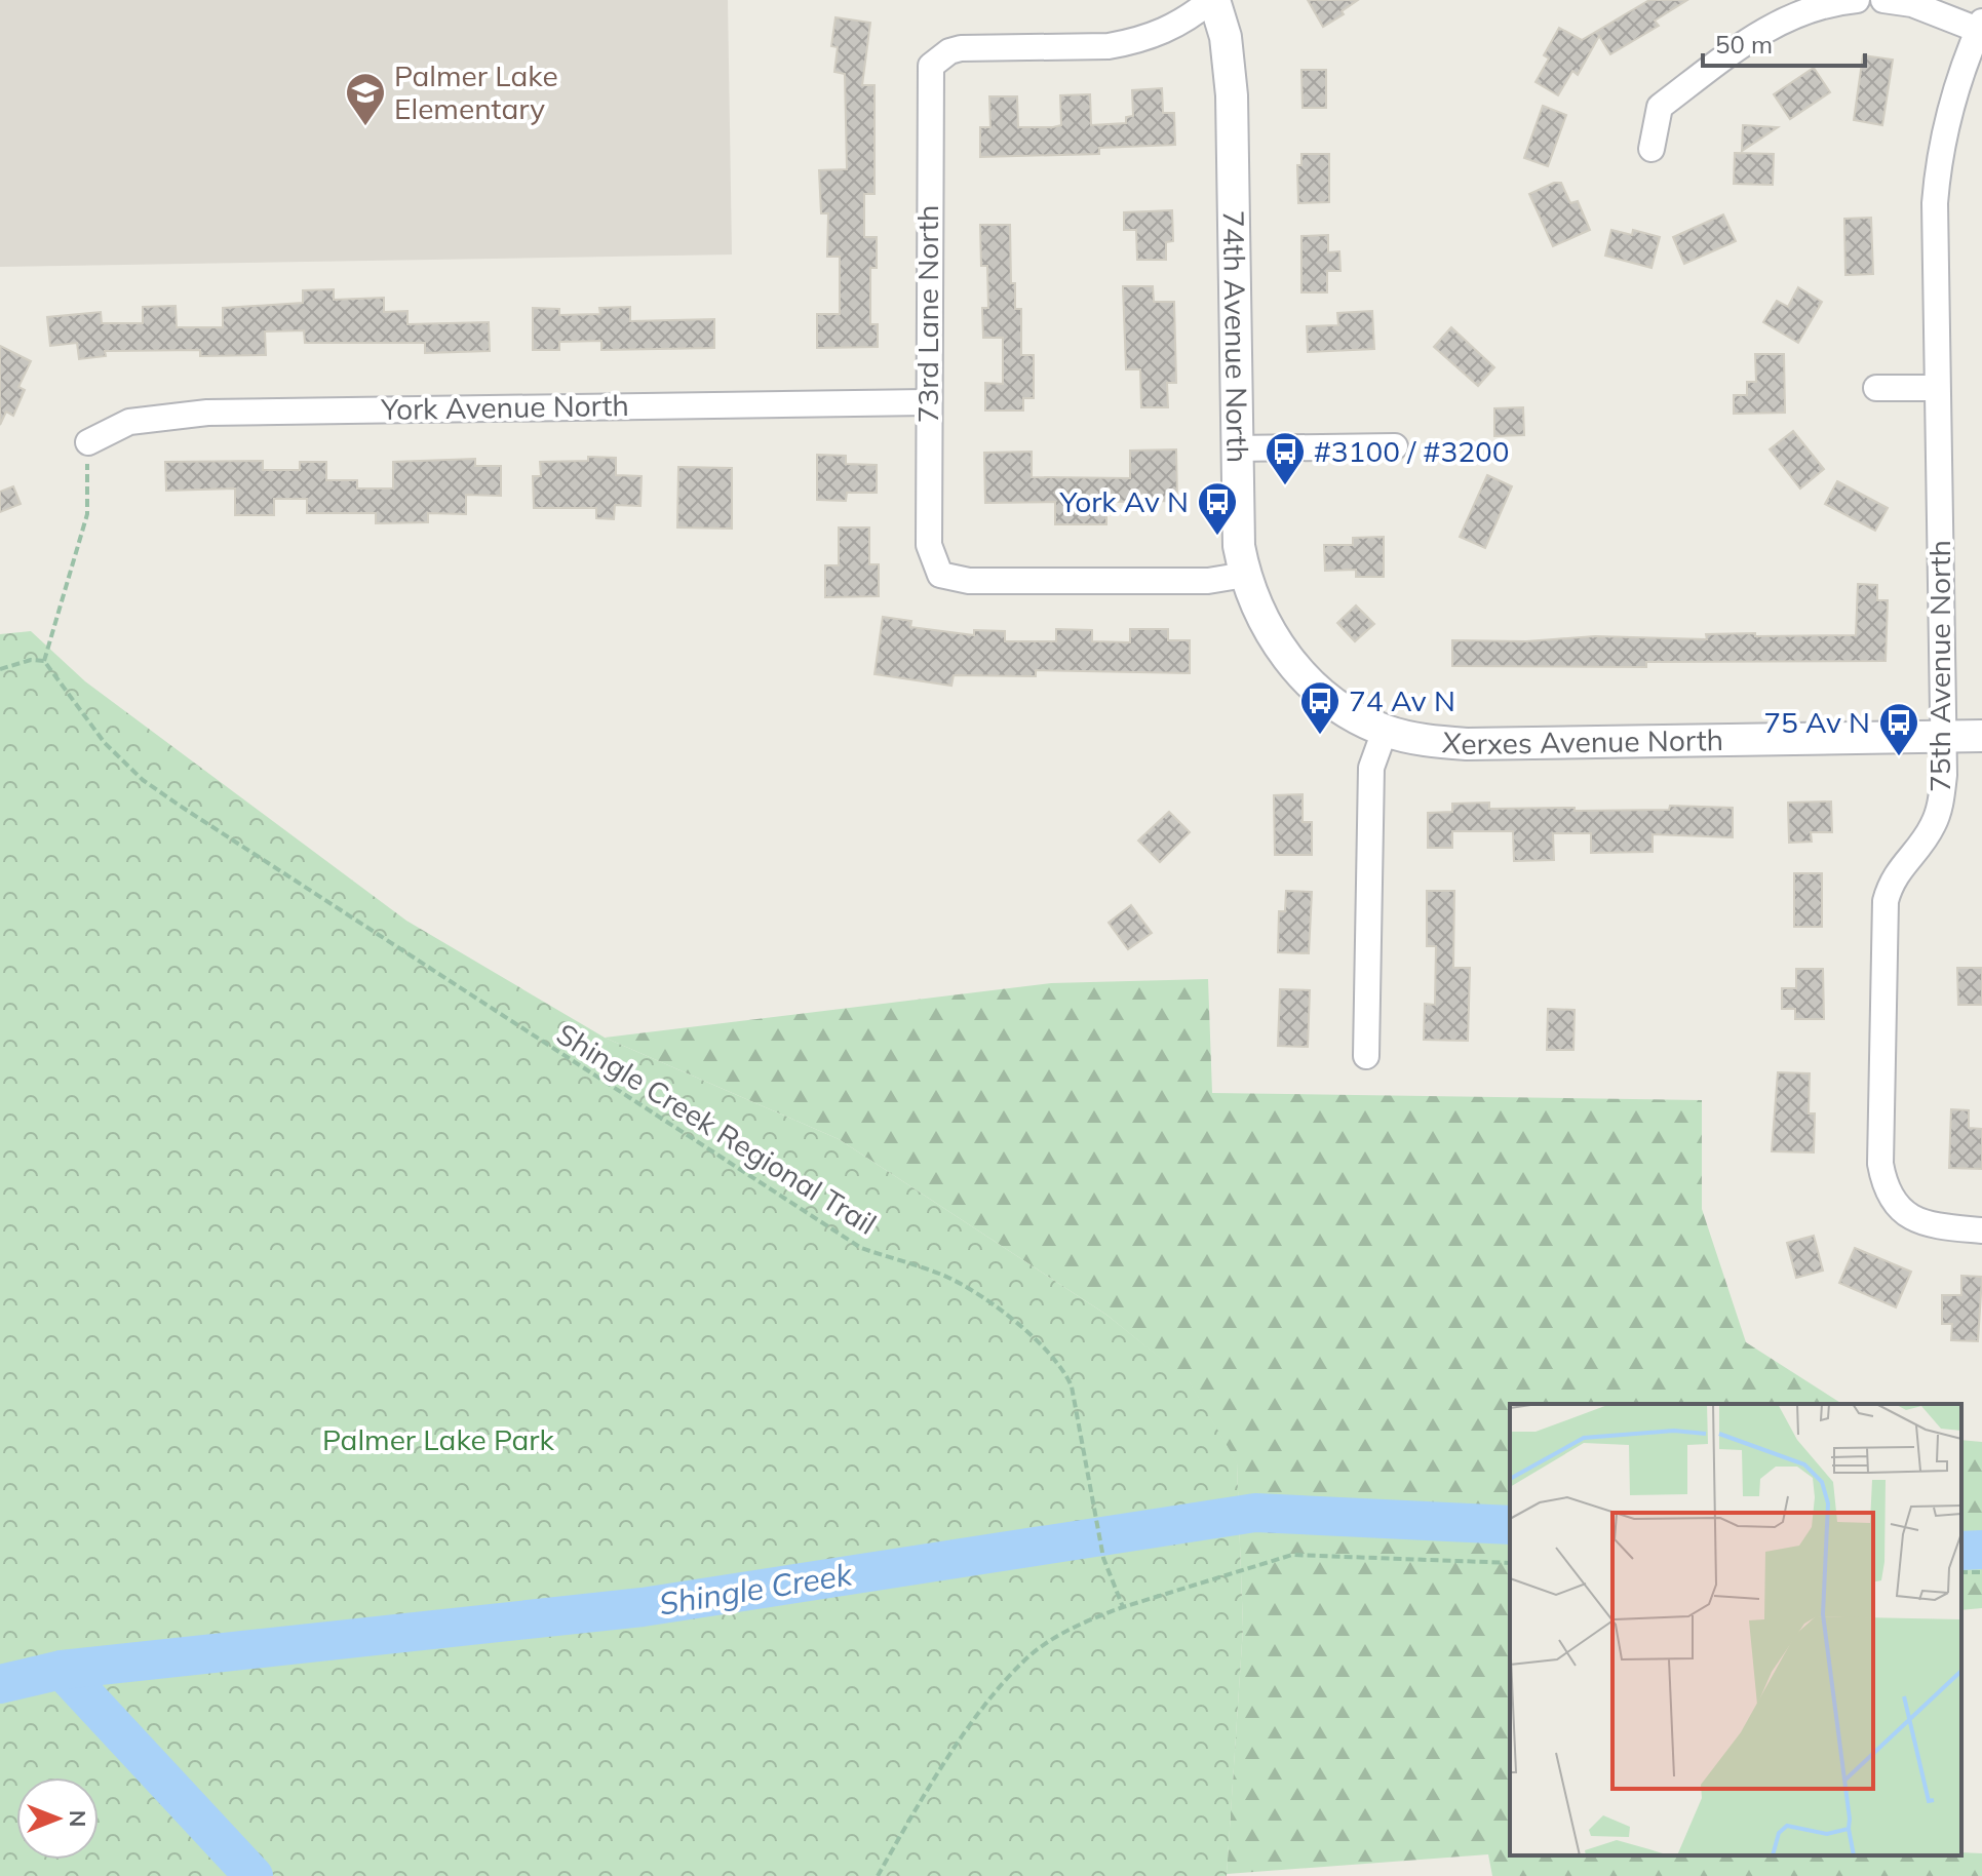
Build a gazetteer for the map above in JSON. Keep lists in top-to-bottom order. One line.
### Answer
{"streets":{"street":["73rd Lane North","74th Avenue North","York Avenue North","75th Avenue North","Xerxes Avenue North"],"path":["Shingle Creek Regional Trail"]},"crossings":[["73rd Lane North","74th Avenue North"],["73rd Lane North","York Avenue North"],["74th Avenue North","Xerxes Avenue North"],["75th Avenue North","Xerxes Avenue North"]],"water":["Shingle Creek"],"parks":["Palmer Lake Park"],"places":{"school or university":["Palmer Lake Elementary"],"bus stop":["#3100 / #3200","York Av N","74 Av N","75 Av N"]},"scale_bar":"50 m","north":"right"}
